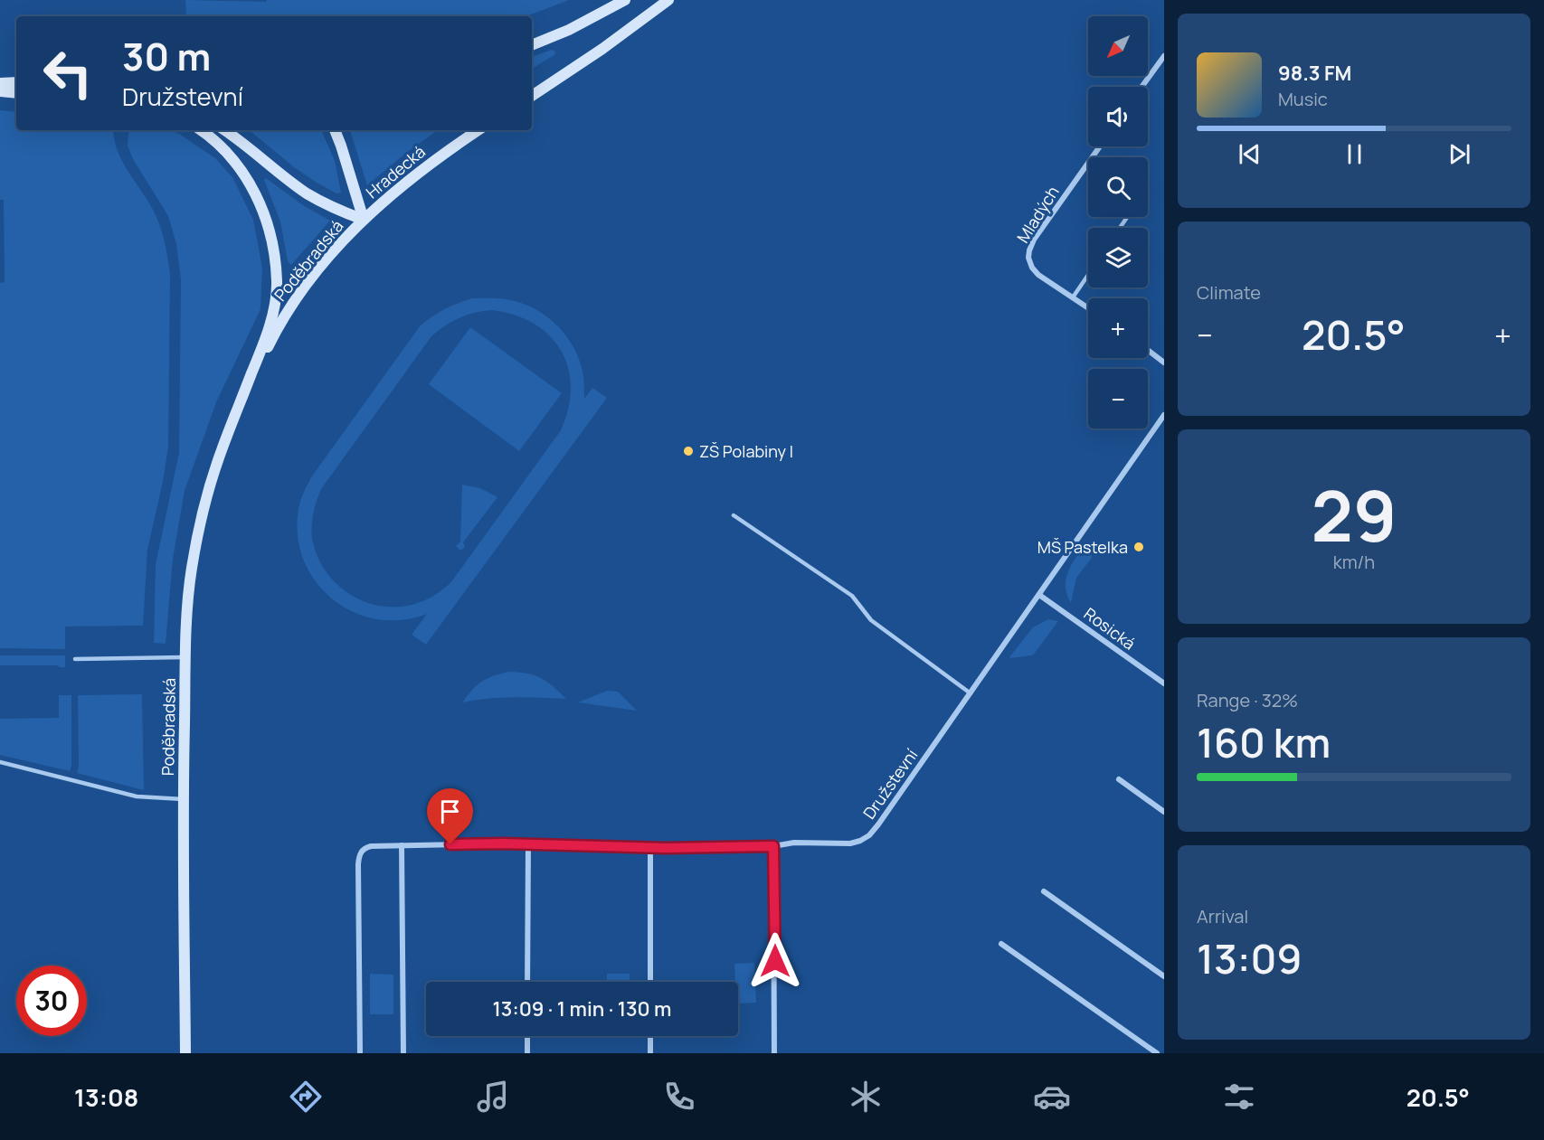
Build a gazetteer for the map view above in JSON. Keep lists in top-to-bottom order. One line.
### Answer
{"streets":{"street":["Hradecká","Mladých","Poděbradská","Rosická","Družstevní"]},"crossings":[["Hradecká","Poděbradská"],["Rosická","Družstevní"]],"places":["ZŠ Polabiny I","MŠ Pastelka"],"north":"bottom left","page":{"map_buttons":["+","−"],"turn":["30 m","Družstevní"],"song":["98.3 FM","Music"],"tile":["Climate",["29","km/h"],["Range · 32%","160 km"],["Arrival","13:09"]],"heat":["−","20.5°","+"],"limit":"30","trip":"13:09 · 1 min · 130 m","tabs":["13:08","20.5°"]}}
